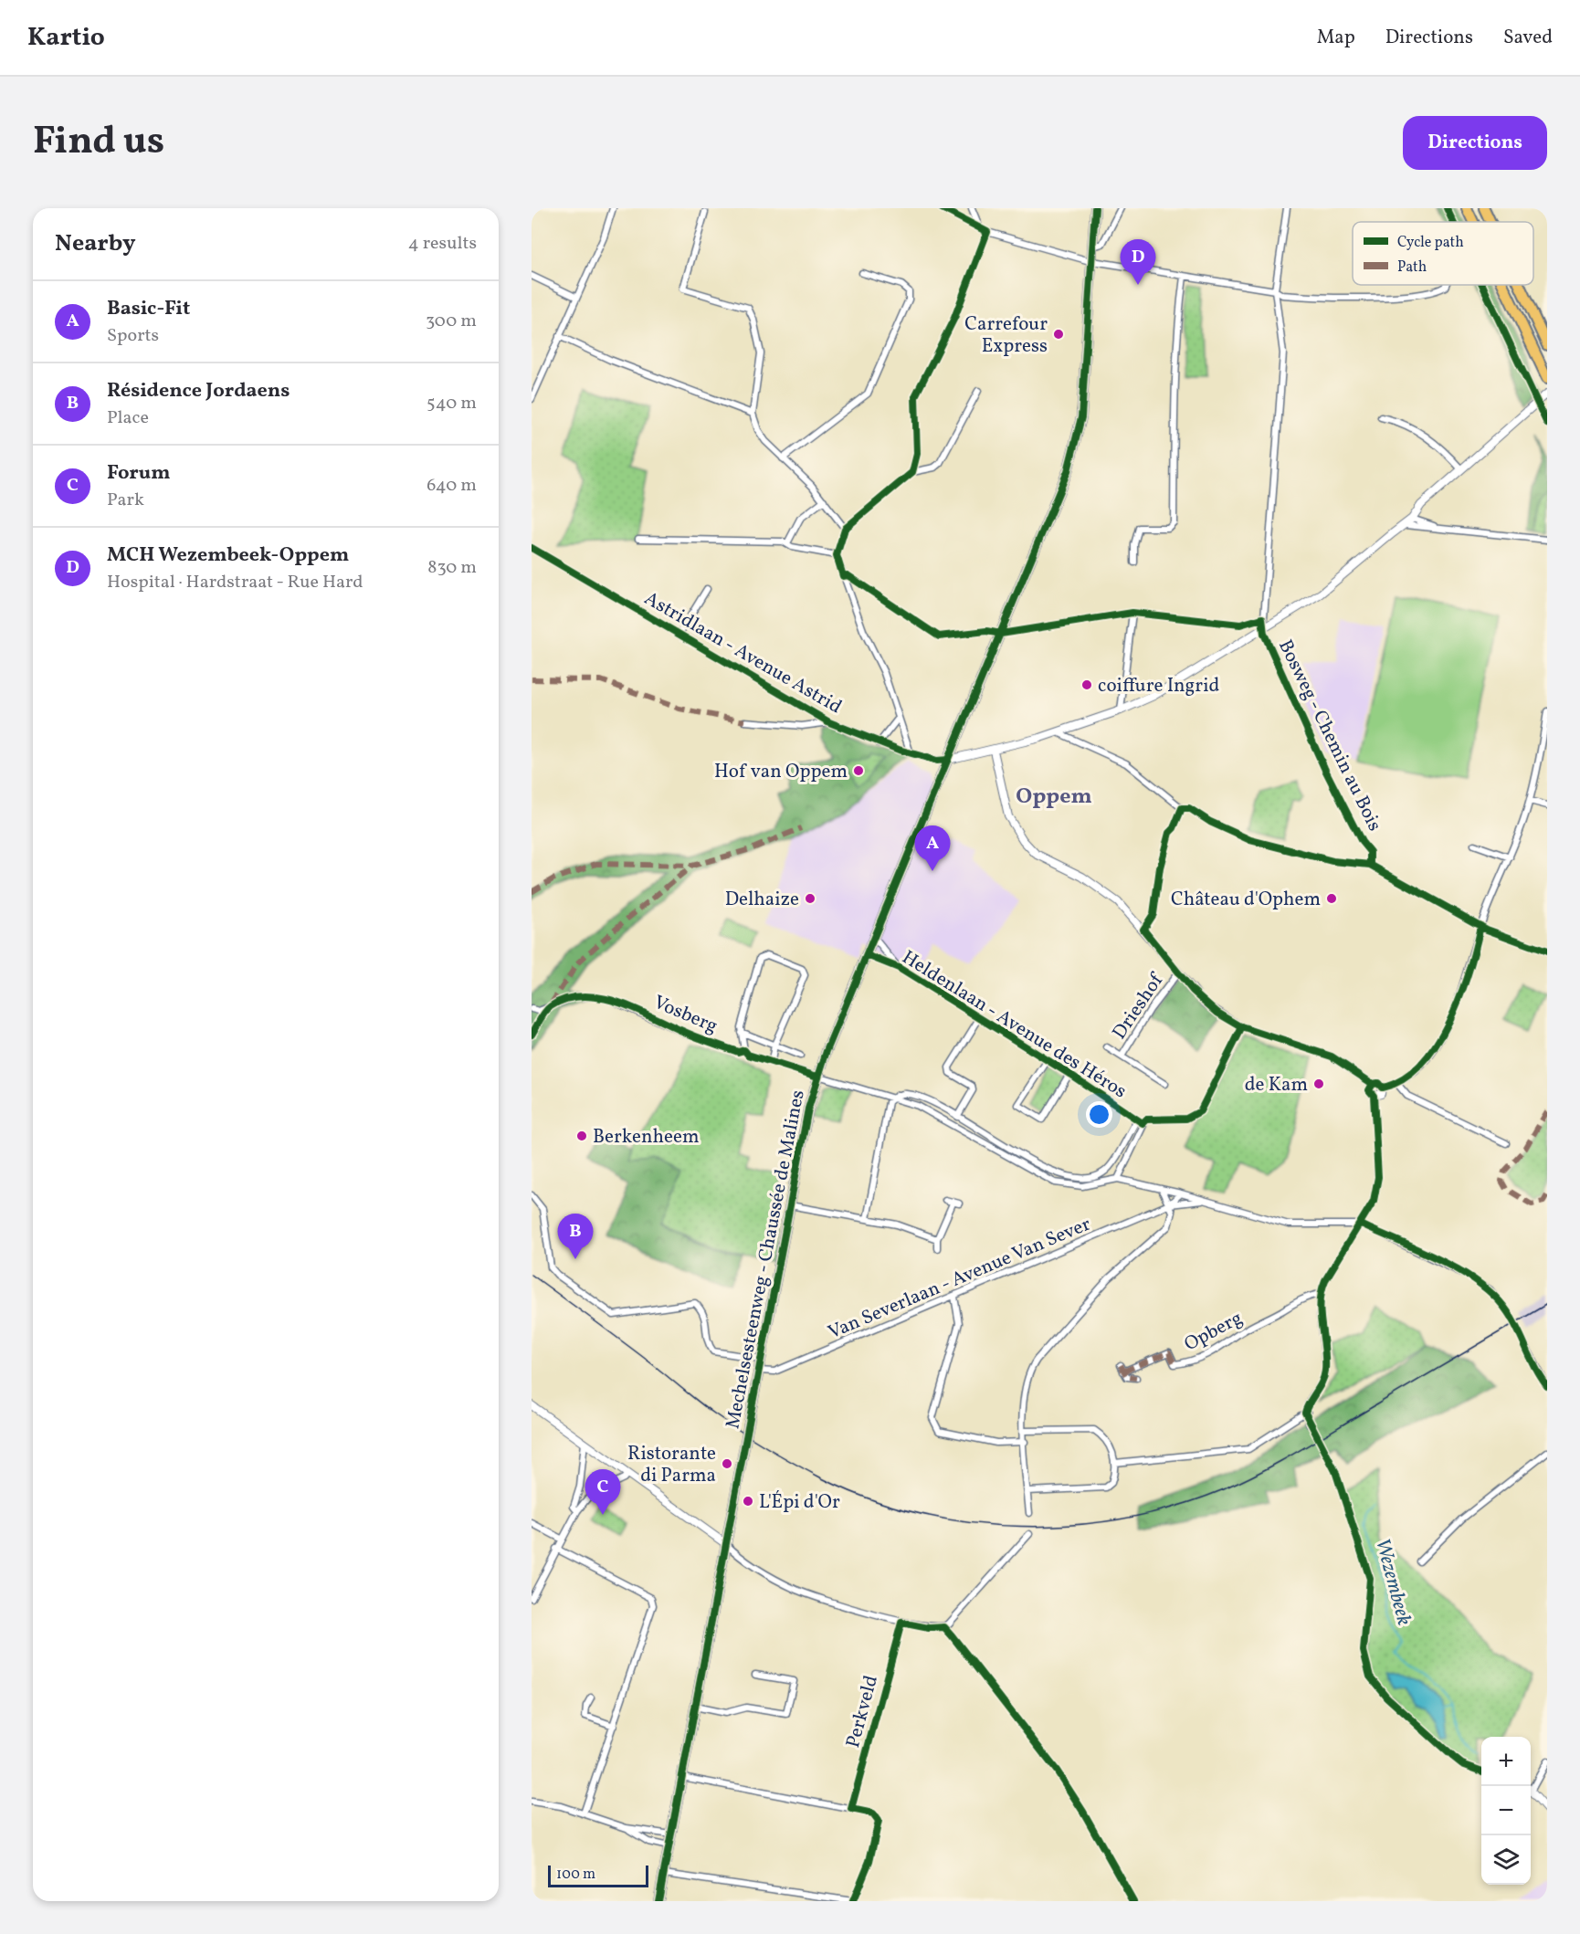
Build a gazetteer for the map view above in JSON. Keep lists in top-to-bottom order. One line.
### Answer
{"streets":{"main road":["Mechelsesteenweg - Chaussée de Malines"],"street":["Astridlaan - Avenue Astrid","Bosweg - Chemin au Bois","Drieshof","Vosberg","Heldenlaan - Avenue des Héros","Van Severlaan - Avenue Van Sever","Opberg","Perkveld"]},"crossings":[["Astridlaan - Avenue Astrid","Bosweg - Chemin au Bois"],["Astridlaan - Avenue Astrid","Mechelsesteenweg - Chaussée de Malines"],["Vosberg","Heldenlaan - Avenue des Héros"],["Vosberg","Mechelsesteenweg - Chaussée de Malines"],["Vosberg","Van Severlaan - Avenue Van Sever"],["Heldenlaan - Avenue des Héros","Mechelsesteenweg - Chaussée de Malines"],["Mechelsesteenweg - Chaussée de Malines","Van Severlaan - Avenue Van Sever"]],"districts":["Oppem"],"water":["Wezembeek"],"places":["Carrefour Express","coiffure Ingrid","Hof van Oppem","Delhaize","Château d'Ophem","de Kam","Berkenheem","Ristorante di Parma","L'Épi d'Or"],"legend":["Cycle path","Path"],"scale_bar":"100 m","page":{"header":"Kartio","nav":["Map","Directions","Saved"],"title":"Find us","buttons":"Directions","heading":["Nearby","4 results"],"pins":["D","A","B","C"],"list":[{"mark":"A","name":"Basic-Fit","note":"Sports","value":"300 m"},{"mark":"B","name":"Résidence Jordaens","note":"Place","value":"540 m"},{"mark":"C","name":"Forum","note":"Park","value":"640 m"},{"mark":"D","name":"MCH Wezembeek-Oppem","note":"Hospital · Hardstraat - Rue Hard","value":"830 m"}],"map_buttons":["+","−"],"scale":"100 m"}}
